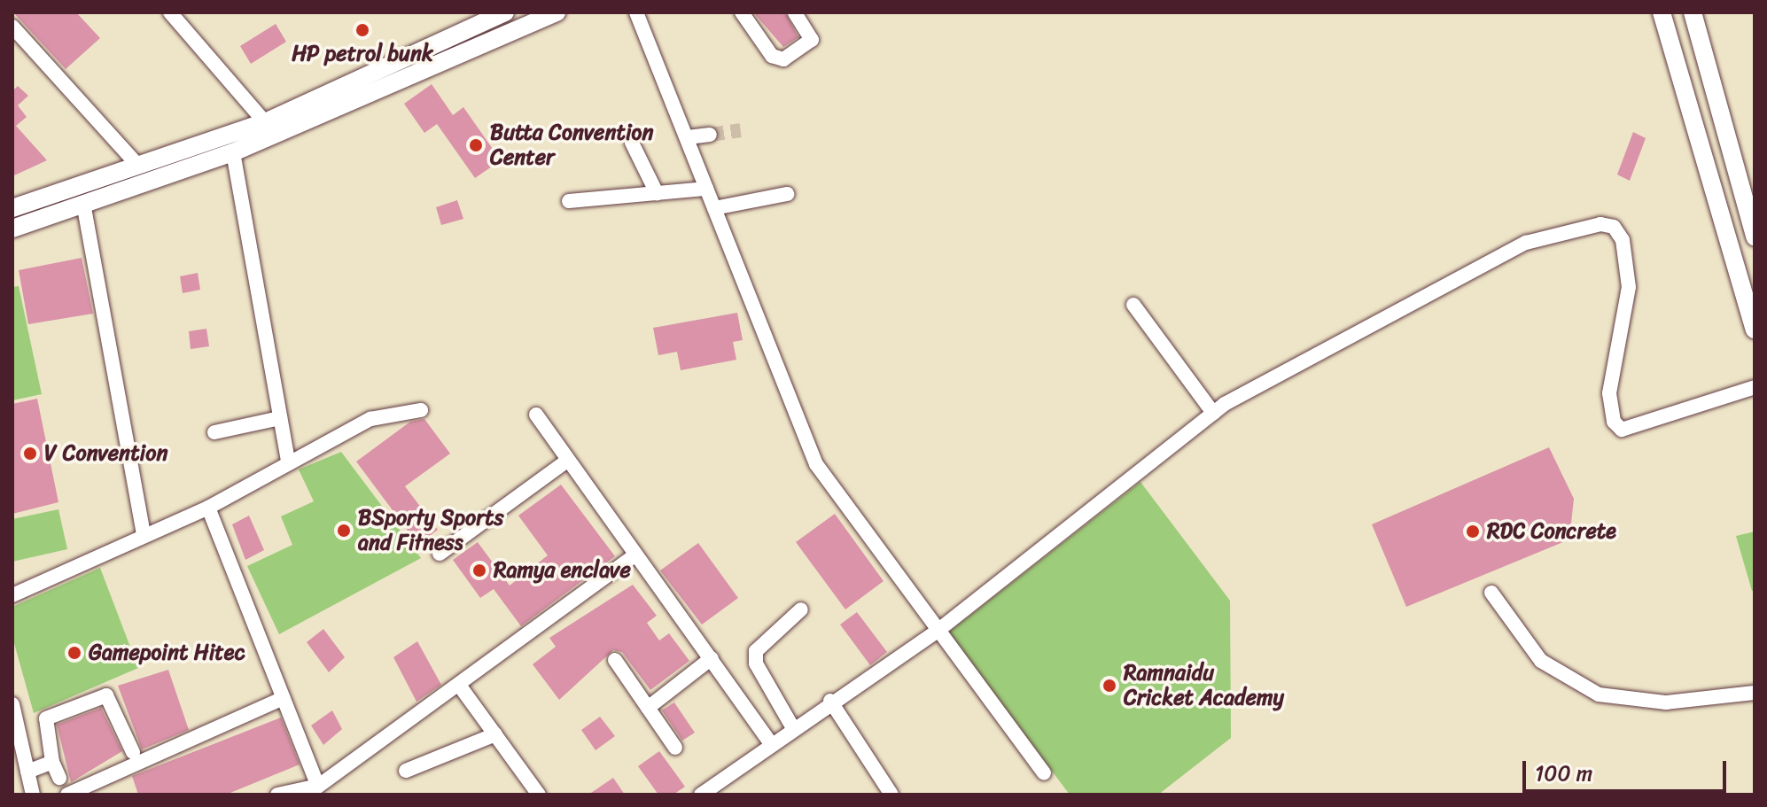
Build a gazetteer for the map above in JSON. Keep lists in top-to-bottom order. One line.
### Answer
{"places":["HP petrol bunk","Butta Convention Center","V Convention","BSporty Sports and Fitness","RDC Concrete","Ramya enclave","Gamepoint Hitec","Ramnaidu Cricket Academy"],"scale_bar":"100 m"}
